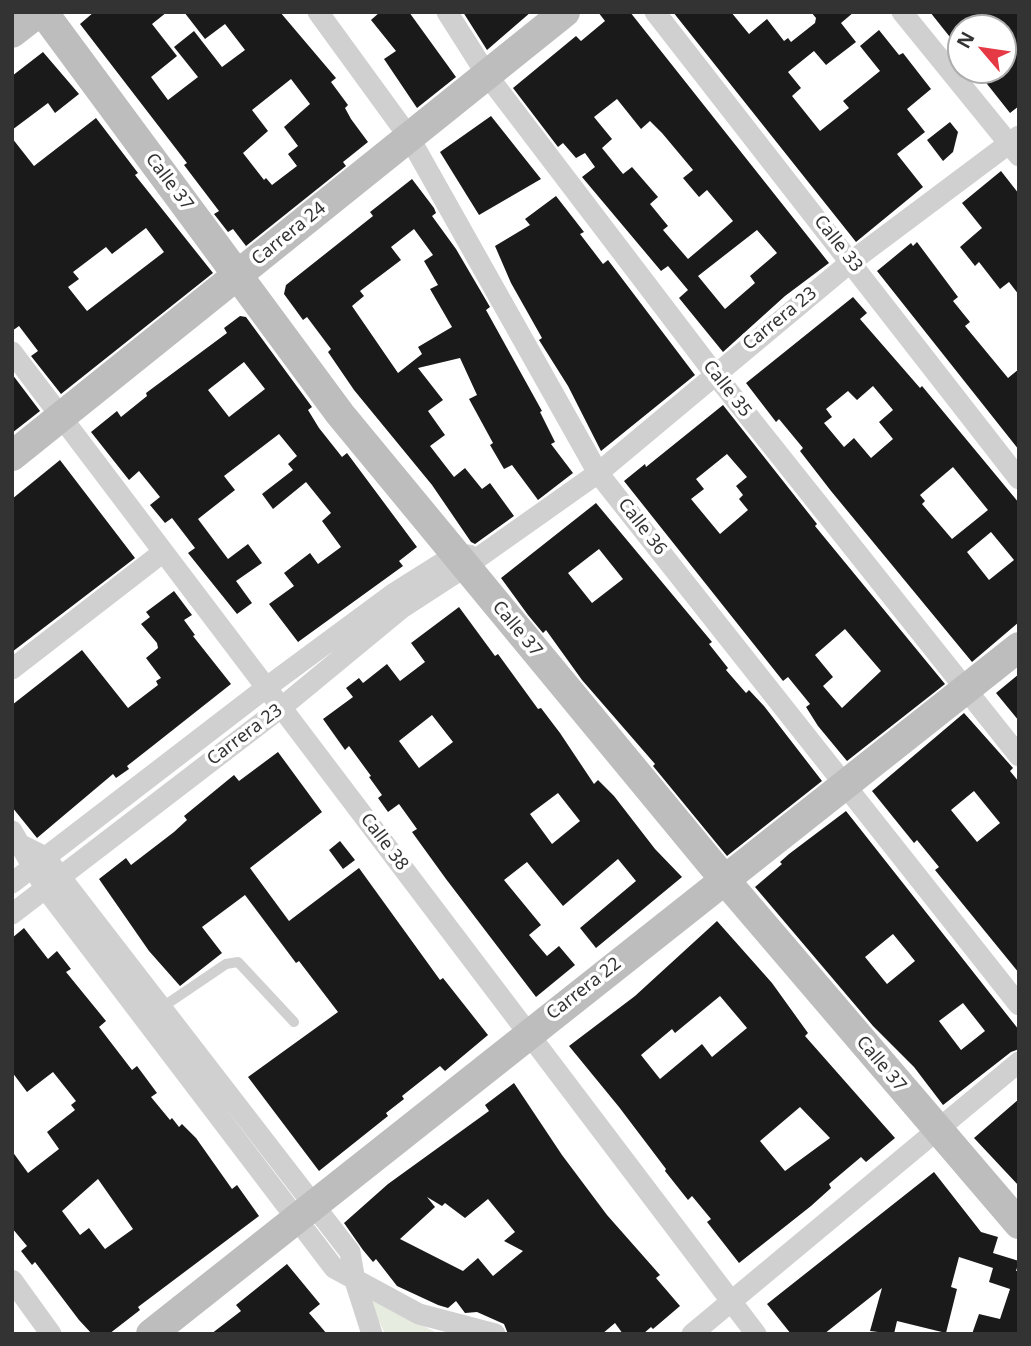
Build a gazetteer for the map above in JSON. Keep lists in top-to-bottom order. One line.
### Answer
{"streets":{"street":["Calle 37","Carrera 24","Calle 33","Carrera 23","Calle 35","Calle 36","Calle 38","Carrera 22"]},"crossings":[["Calle 37","Carrera 24"],["Calle 37","Carrera 23"],["Calle 37","Carrera 22"],["Carrera 24","Calle 35"],["Carrera 24","Calle 36"],["Carrera 24","Calle 38"],["Calle 33","Carrera 23"],["Carrera 23","Calle 35"],["Carrera 23","Calle 36"],["Carrera 23","Calle 38"],["Calle 35","Carrera 22"],["Calle 36","Carrera 22"],["Calle 38","Carrera 22"]],"north":"top left"}
